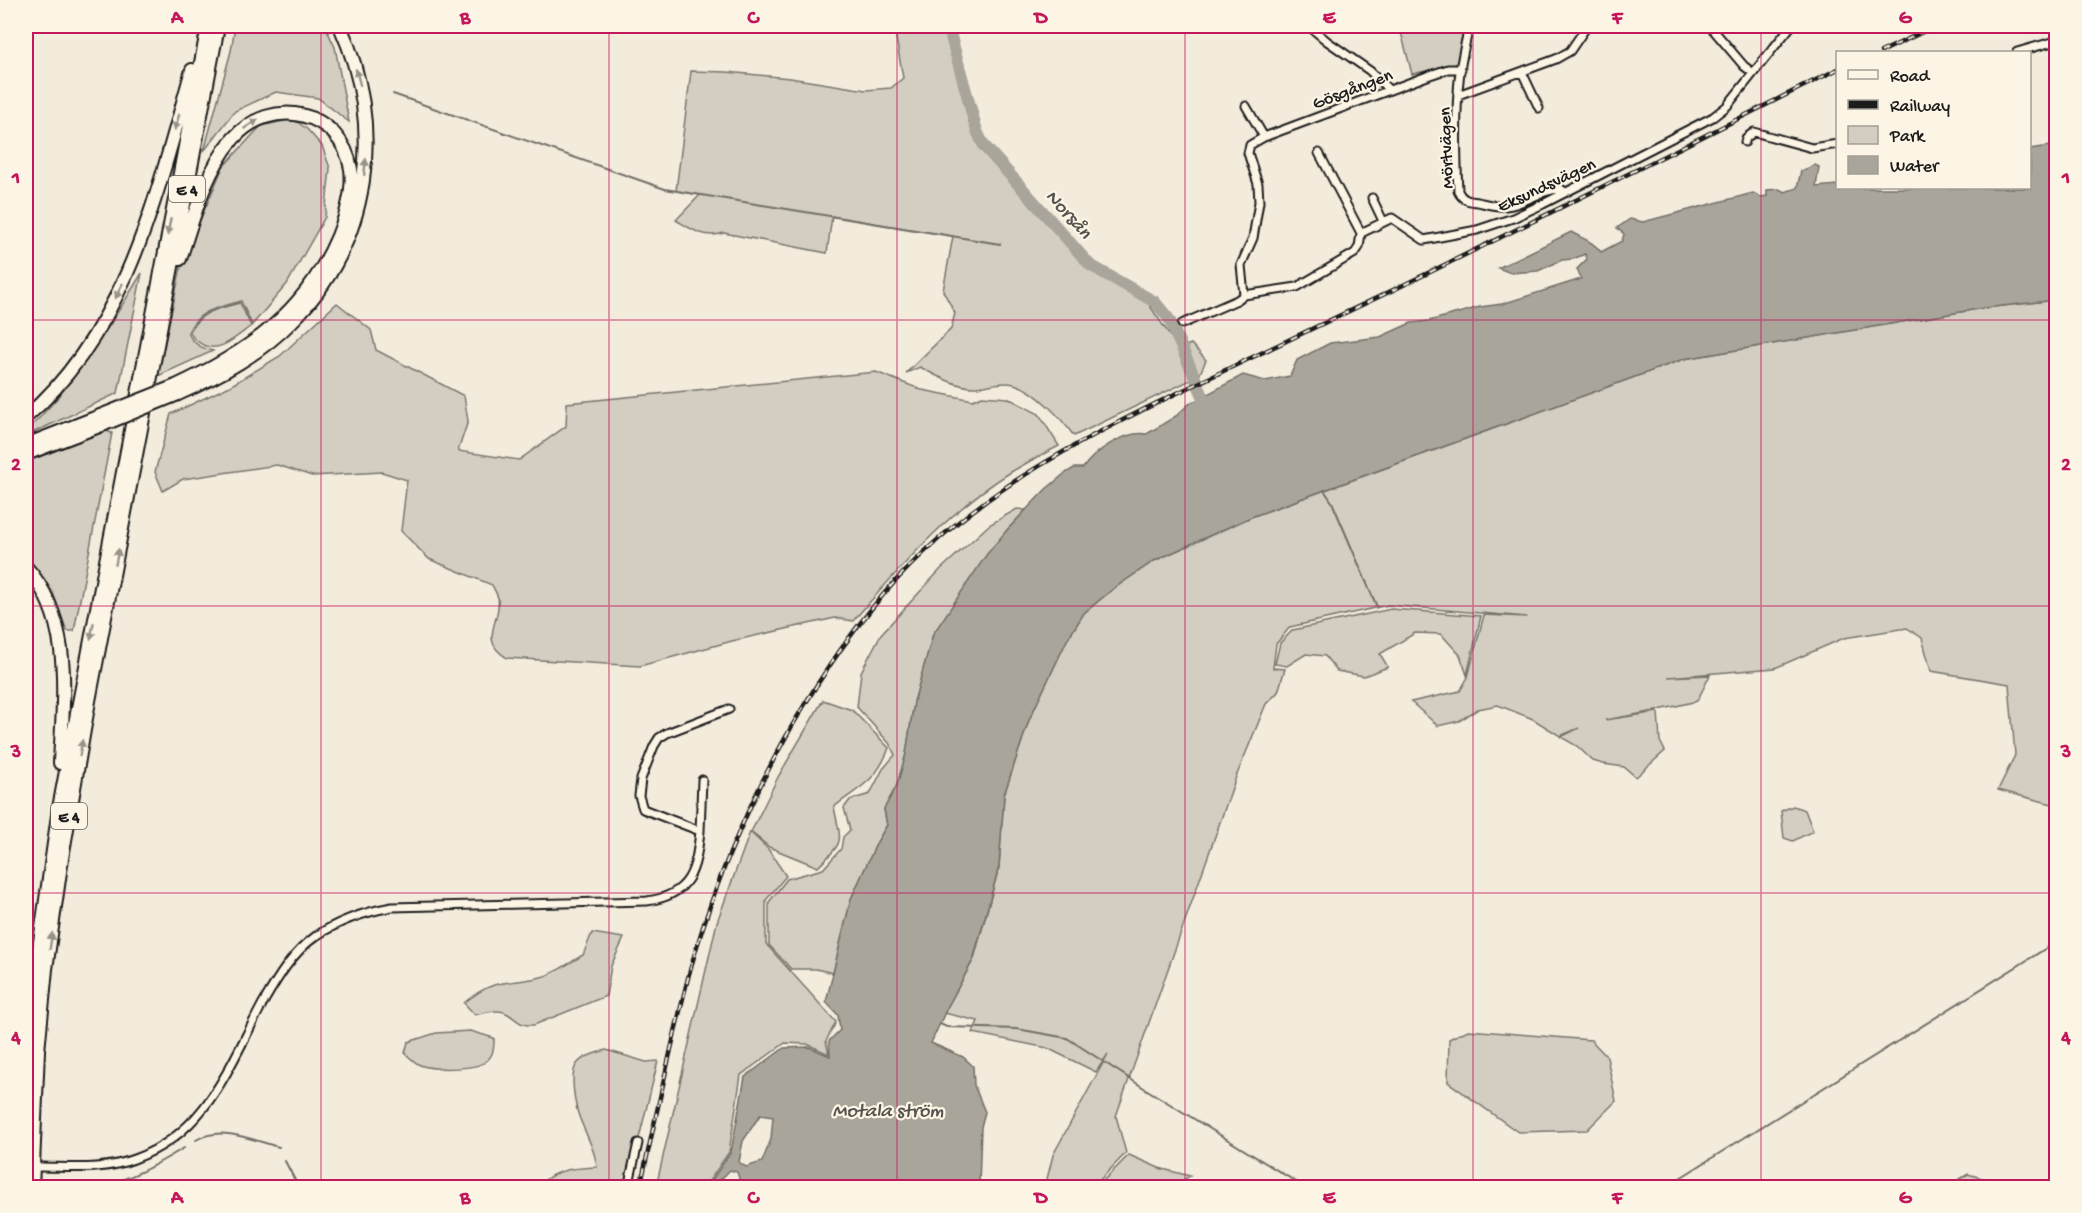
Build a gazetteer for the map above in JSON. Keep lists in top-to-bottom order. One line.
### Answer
{"streets":{"highway":["E 4"],"street":["Gösgången","Mörtvägen","Eksundsvägen"]},"crossings":[["Gösgången","Mörtvägen"],["Mörtvägen","Eksundsvägen"]],"water":["Norsån","Motala ström"],"legend":["Road","Railway","Park","Water"],"grid":{"columns":["A","B","C","D","E","F","G"],"rows":["1","2","3","4"]}}
